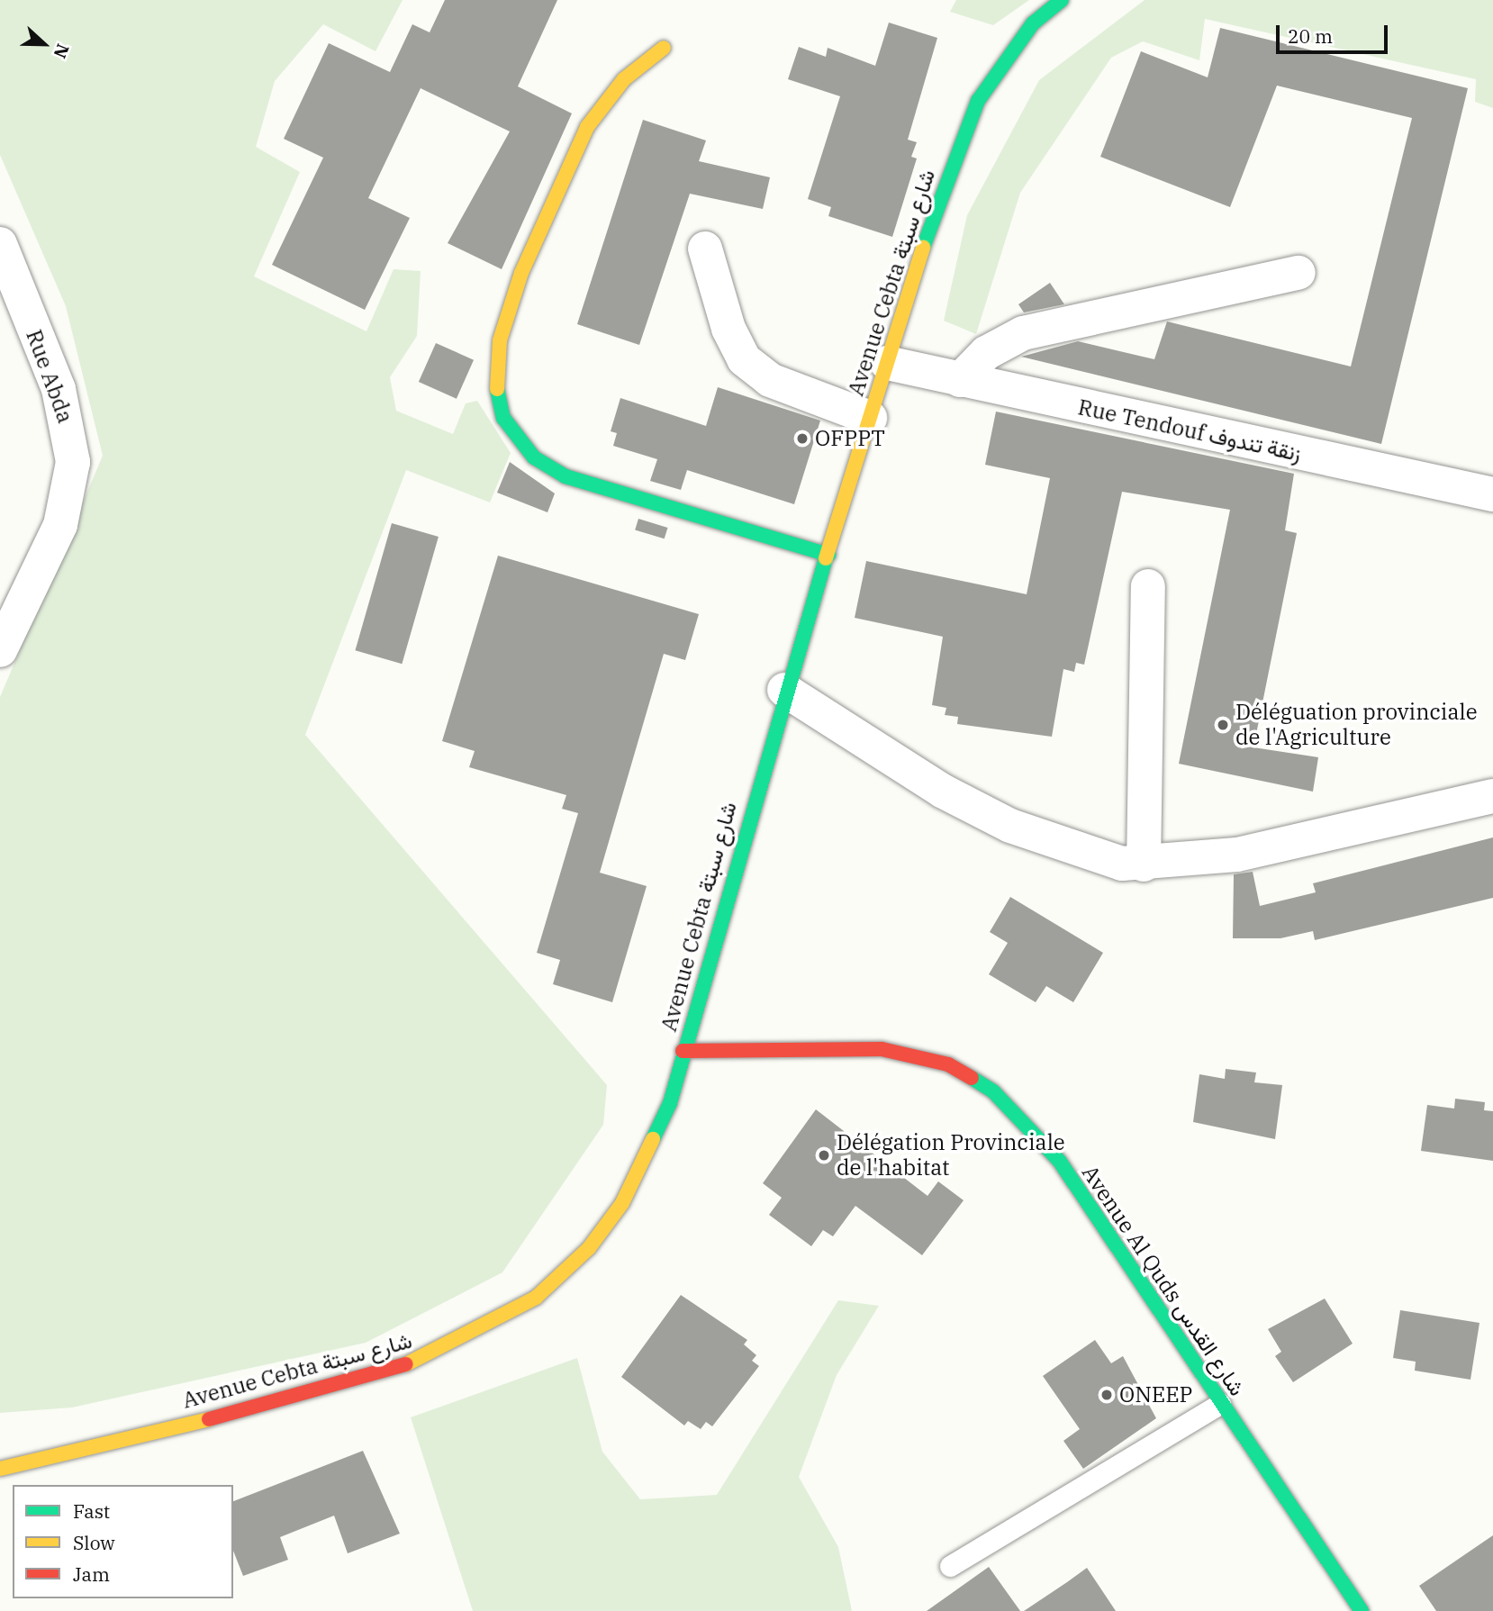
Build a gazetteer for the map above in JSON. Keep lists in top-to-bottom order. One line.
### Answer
{"streets":{"street":["Avenue Cebta شارع سبتة","Rue Abda","Rue Tendouf زنقة تندوف","Avenue Al Quds شارع القدس"]},"crossings":[["Avenue Cebta شارع سبتة","Rue Tendouf زنقة تندوف"],["Avenue Cebta شارع سبتة","Avenue Al Quds شارع القدس"]],"places":["OFPPT","Déléguation provinciale de l'Agriculture","Délégation Provinciale de l'habitat","ONEEP"],"legend":["Fast","Slow","Jam"],"scale_bar":"20 m","north":"right"}
